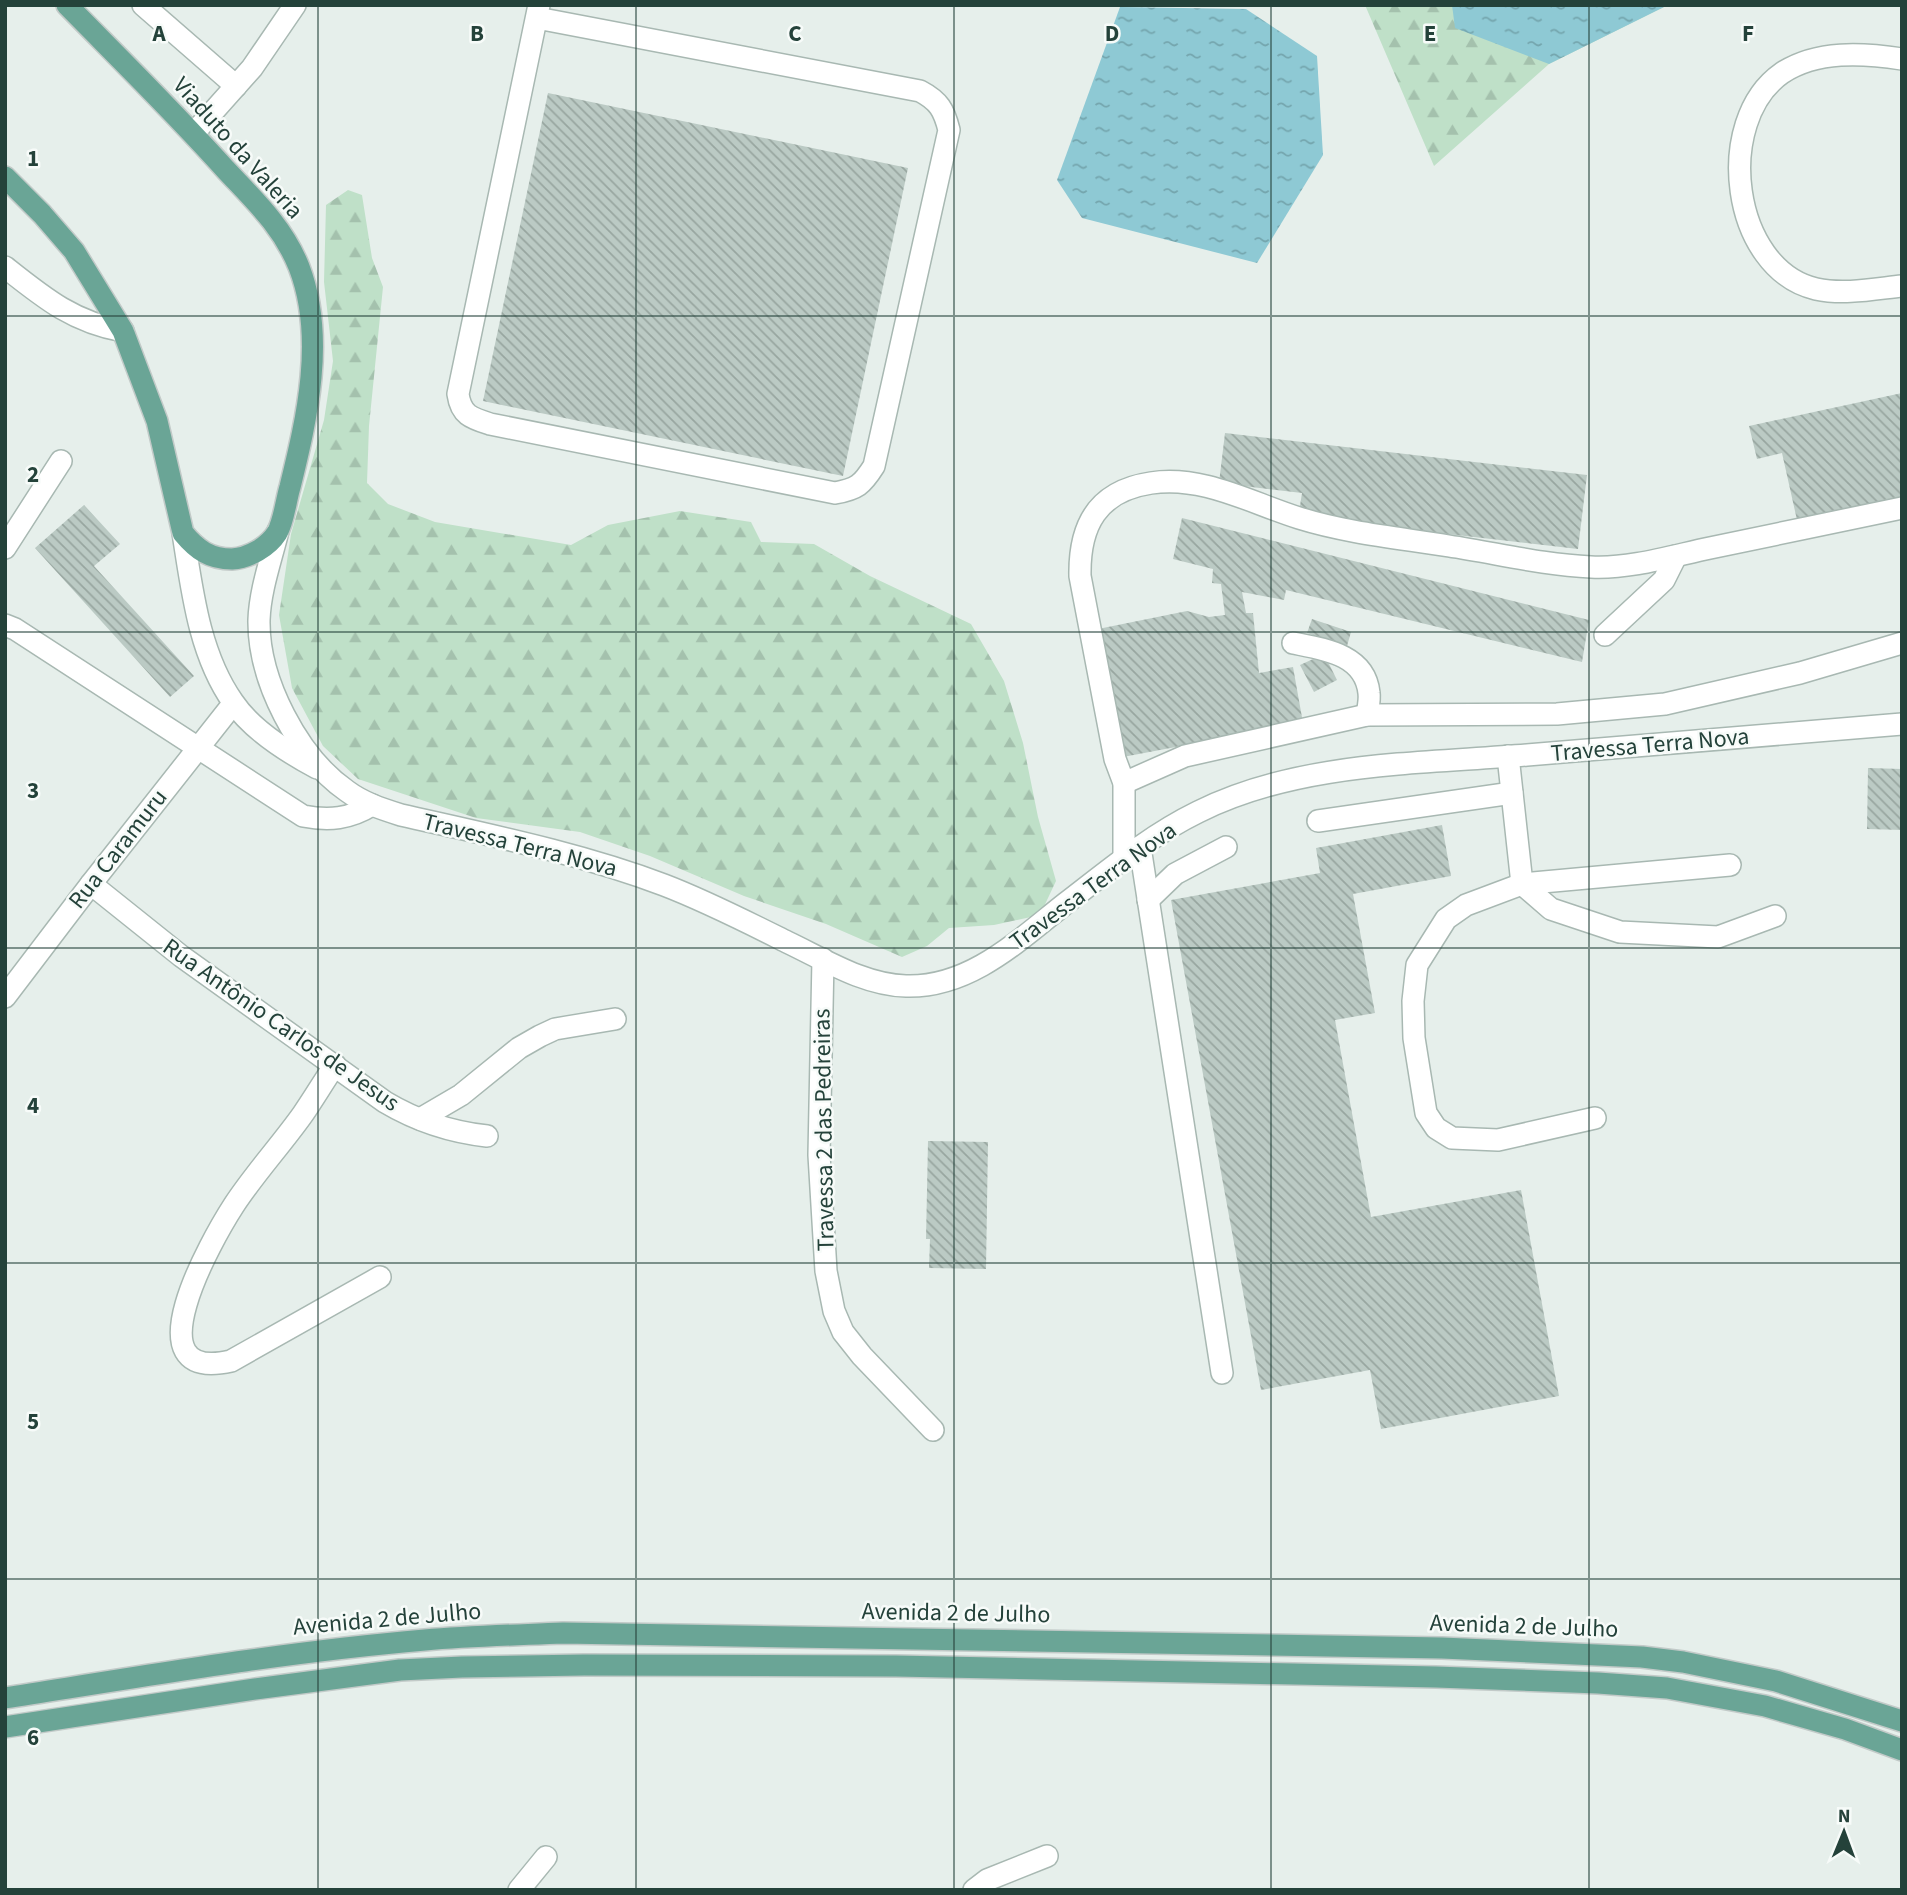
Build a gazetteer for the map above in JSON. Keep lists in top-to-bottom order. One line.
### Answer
{"streets":{"main road":["Viaduto da Valeria","Avenida 2 de Julho"],"street":["Travessa Terra Nova","Rua Caramuru","Rua Antônio Carlos de Jesus","Travessa 2 das Pedreiras"]},"crossings":[["Travessa Terra Nova","Travessa 2 das Pedreiras"],["Rua Caramuru","Rua Antônio Carlos de Jesus"]],"north":"top","grid":{"columns":["A","B","C","D","E","F"],"rows":["1","2","3","4","5","6"]}}
